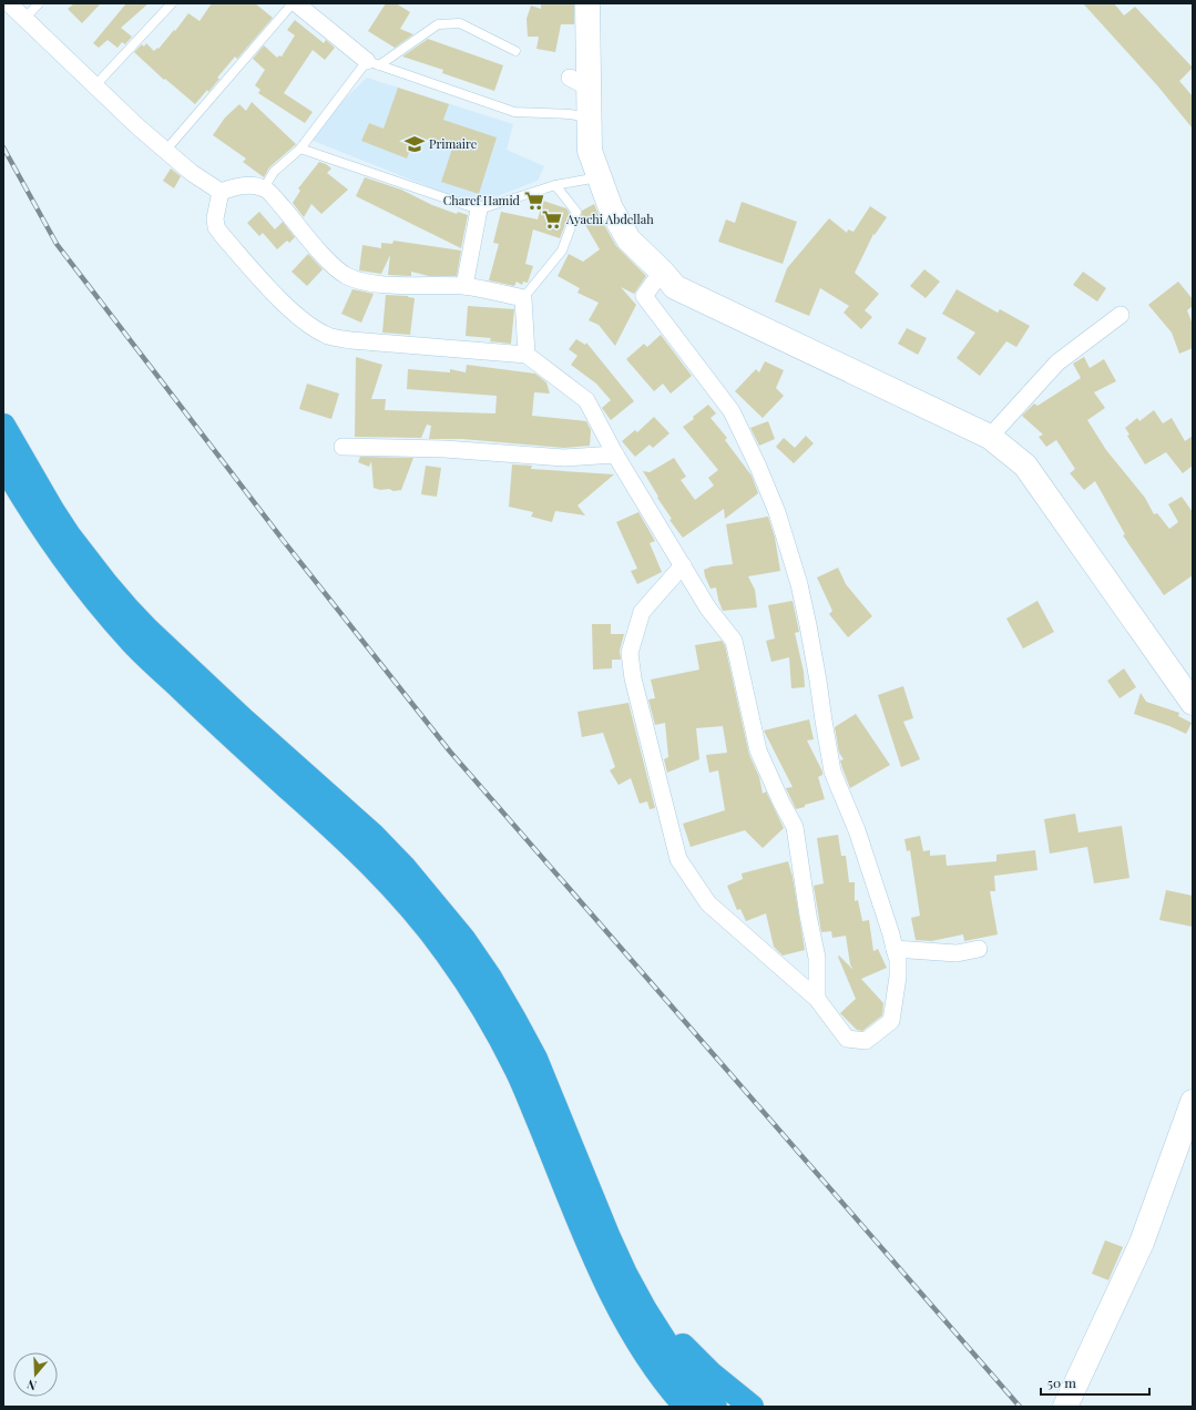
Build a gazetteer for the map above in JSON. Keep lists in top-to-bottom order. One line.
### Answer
{"places":{"school or university":["Primaire"],"supermarket":["Charef Hamid","Ayachi Abdellah"]},"scale_bar":"50 m","north":"bottom"}
